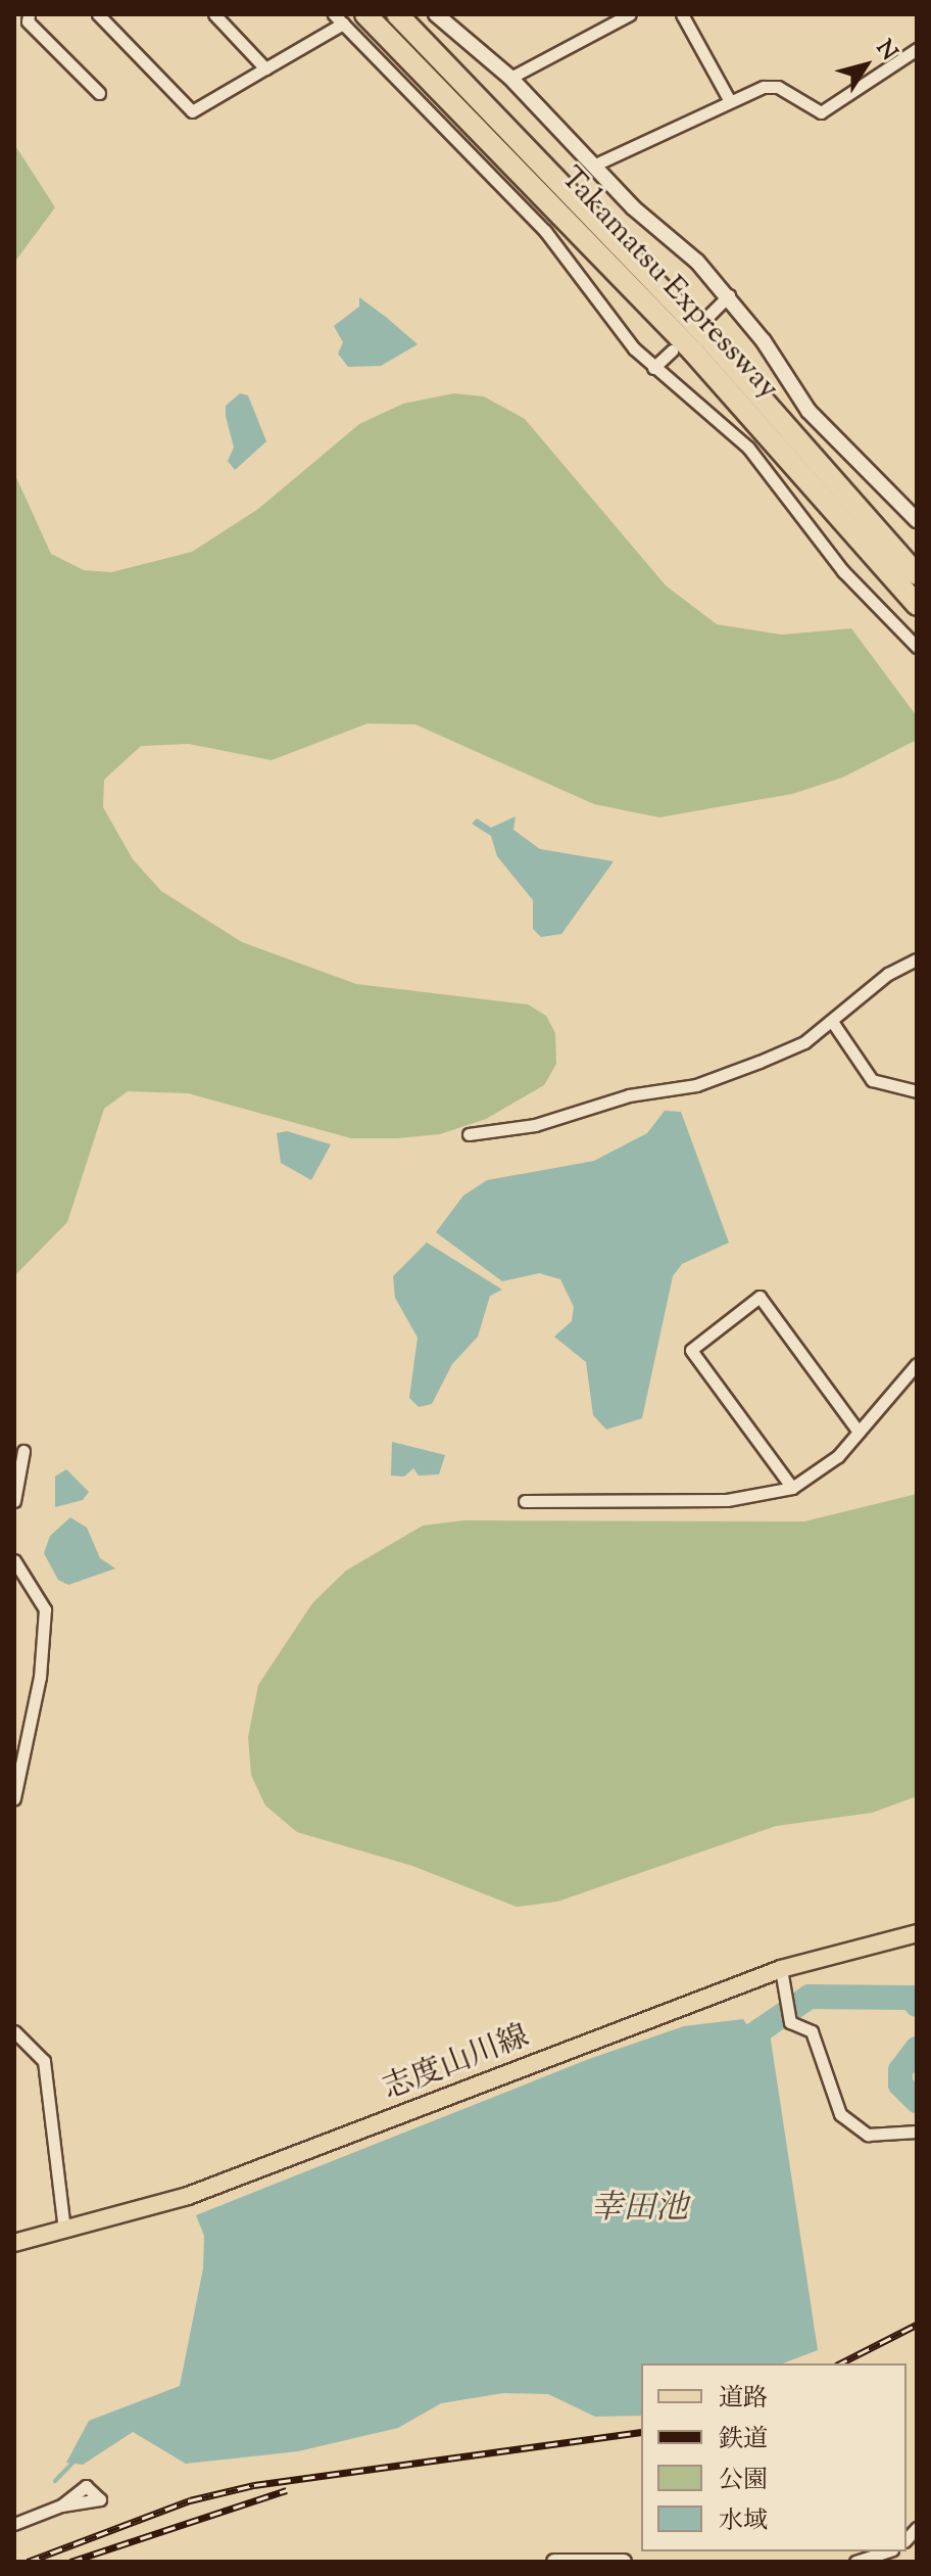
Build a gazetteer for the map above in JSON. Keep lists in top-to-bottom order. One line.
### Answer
{"streets":{"highway":["Takamatsu Expressway"],"main road":["志度山川線"]},"water":["幸田池"],"legend":["道路","鉄道","公園","水域"],"north":"top right"}
